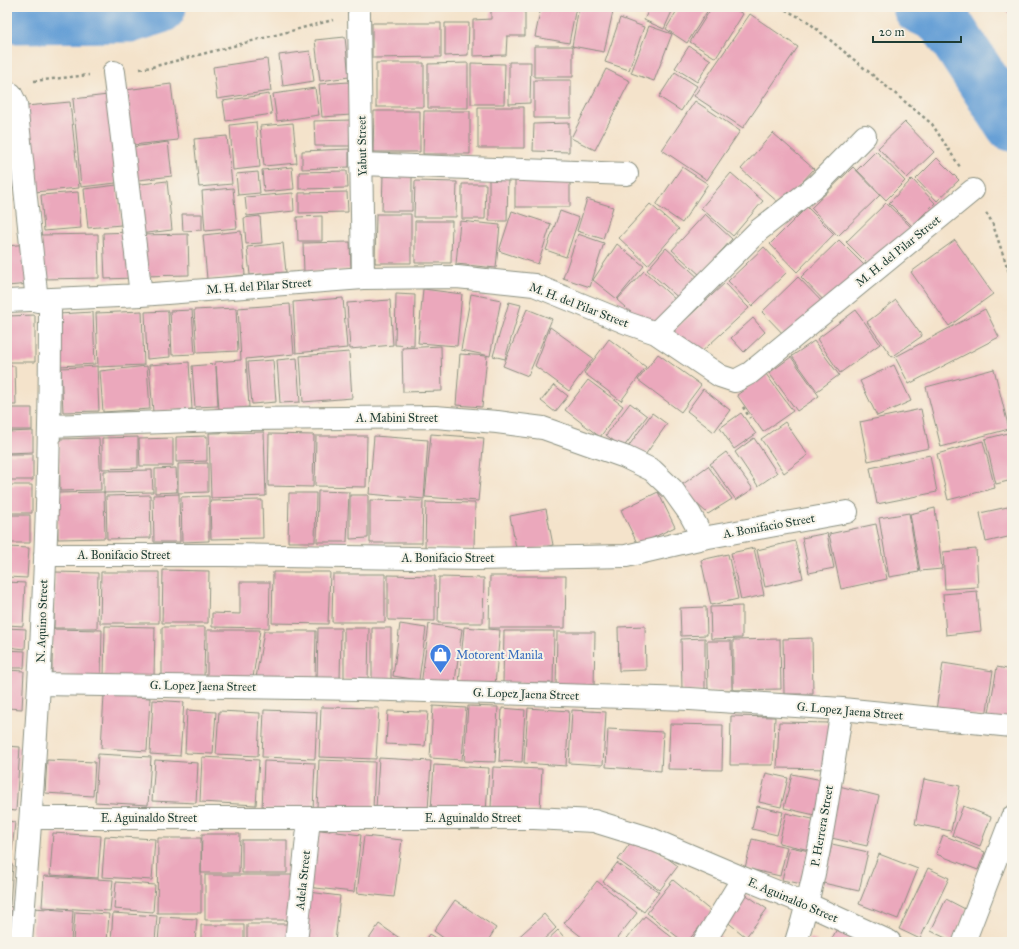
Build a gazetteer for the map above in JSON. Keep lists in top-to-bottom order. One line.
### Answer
{"streets":{"street":["Yabut Street","M. H. del Pilar Street","A. Mabini Street","A. Bonifacio Street","N. Aquino Street","G. Lopez Jaena Street","E. Aguinaldo Street","P. Herrera Street","Adela Street"]},"crossings":[["Yabut Street","M. H. del Pilar Street"],["M. H. del Pilar Street","N. Aquino Street"],["A. Mabini Street","A. Bonifacio Street"],["A. Mabini Street","N. Aquino Street"],["A. Bonifacio Street","N. Aquino Street"],["N. Aquino Street","G. Lopez Jaena Street"],["N. Aquino Street","E. Aguinaldo Street"],["G. Lopez Jaena Street","P. Herrera Street"],["E. Aguinaldo Street","P. Herrera Street"],["E. Aguinaldo Street","Adela Street"]],"places":{"shop":["Motorent Manila"]},"scale_bar":"20 m"}
